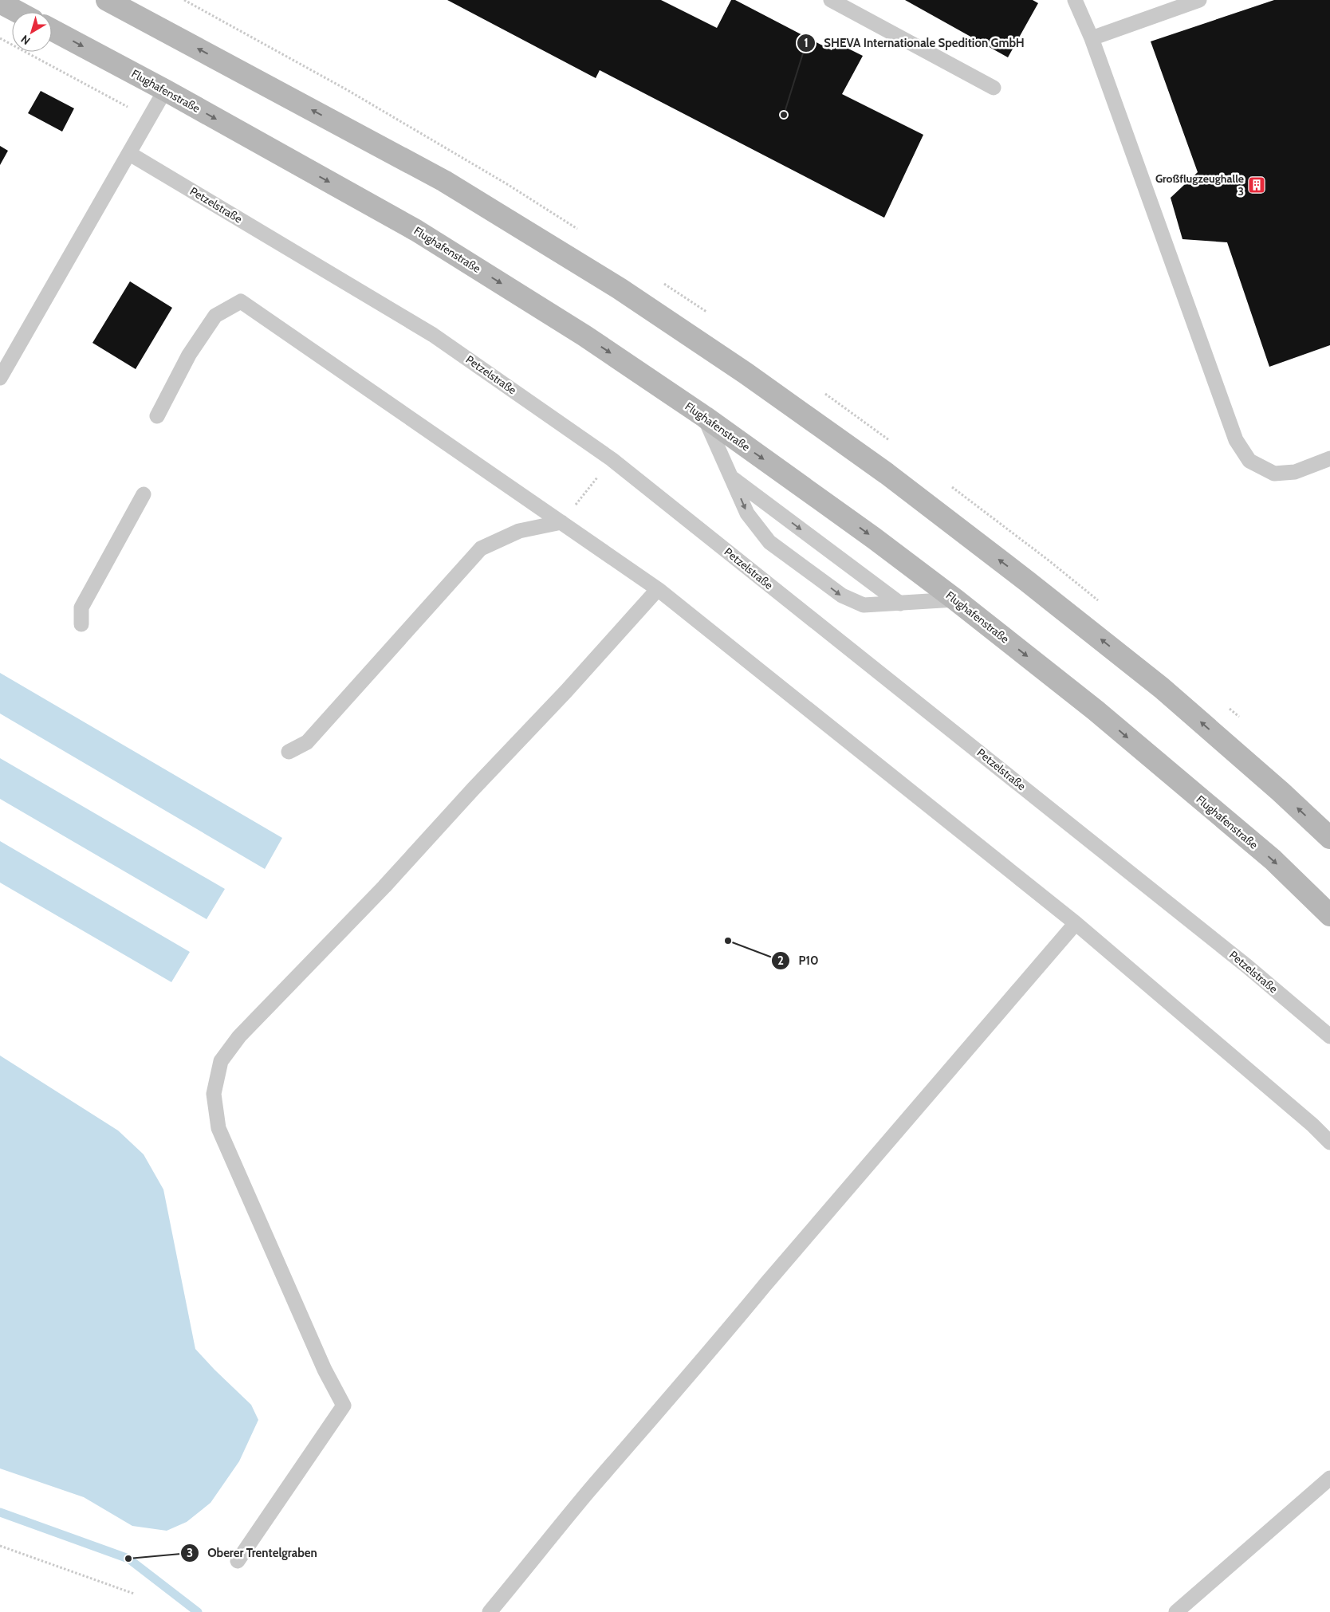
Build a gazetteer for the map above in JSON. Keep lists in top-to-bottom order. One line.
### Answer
{"streets":{"main road":["Flughafenstraße"],"lane":["Petzelstraße"]},"places":{"other":["SHEVA Internationale Spedition GmbH","P10","Oberer Trentelgraben"],"building":["Großflugzeughalle 3"]},"north":"bottom left"}
